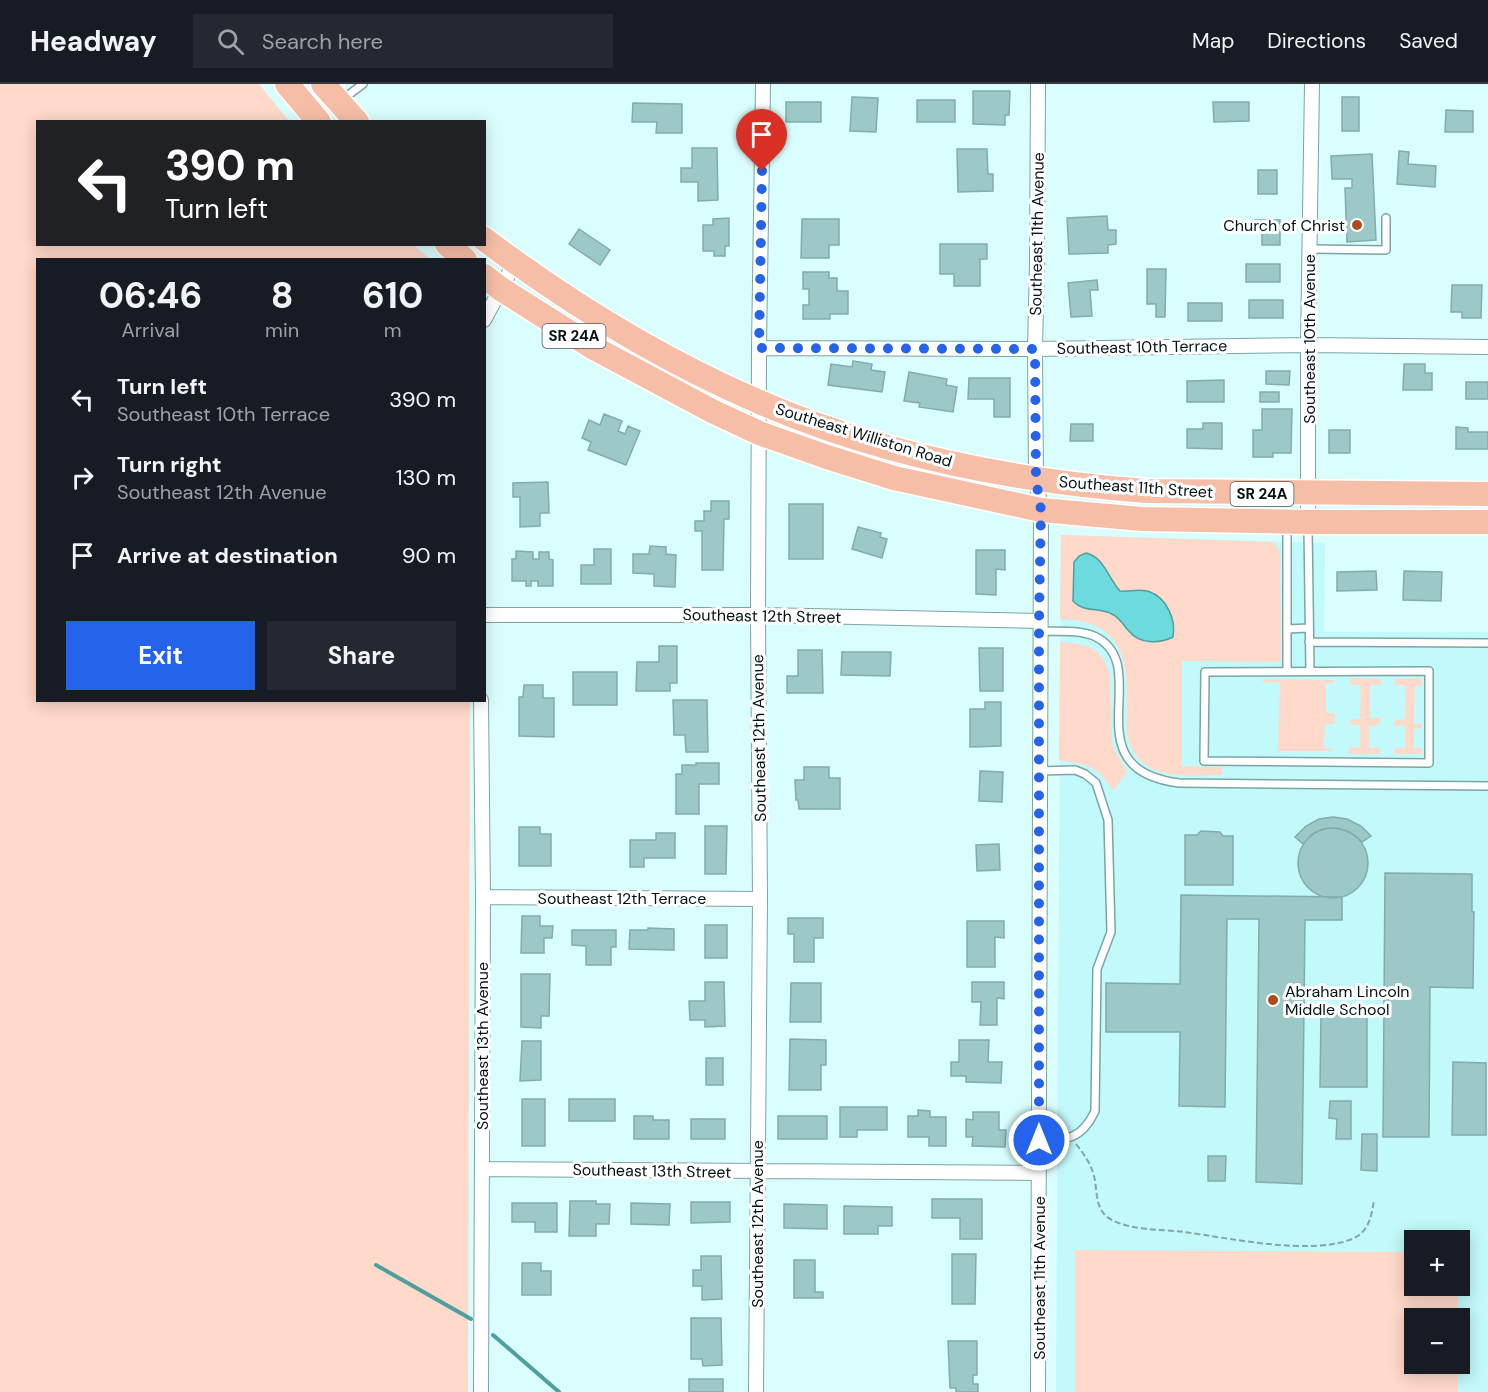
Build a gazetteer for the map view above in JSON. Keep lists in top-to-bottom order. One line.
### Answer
{"streets":{"highway":["SR 24A","Southeast Williston Road","Southeast 11th Street"],"street":["Southeast 11th Avenue","Southeast 10th Avenue","Southeast 10th Terrace","Southeast 12th Street","Southeast 12th Avenue","Southeast 12th Terrace","Southeast 13th Avenue","Southeast 13th Street"]},"crossings":[["Southeast 11th Avenue","Southeast 10th Terrace"],["Southeast 11th Avenue","Southeast Williston Road"],["Southeast 11th Avenue","Southeast 11th Street"],["Southeast 11th Avenue","Southeast 12th Street"],["Southeast 11th Avenue","Southeast 13th Street"],["Southeast 10th Avenue","Southeast 10th Terrace"],["Southeast 10th Avenue","Southeast 11th Street"],["Southeast 10th Terrace","Southeast 12th Avenue"],["Southeast Williston Road","Southeast 11th Street"],["Southeast Williston Road","Southeast 12th Avenue"],["Southeast 12th Street","Southeast 12th Avenue"],["Southeast 12th Avenue","Southeast 12th Terrace"],["Southeast 12th Avenue","Southeast 13th Street"],["Southeast 12th Terrace","Southeast 13th Avenue"],["Southeast 13th Avenue","Southeast 13th Street"]],"places":["Church of Christ","Abraham Lincoln Middle School"],"page":{"header":"Headway","search":"Search here","nav":["Map","Directions","Saved"],"turn":["390 m","Turn left"],"eta":["06:46","Arrival","8","min","610","m"],"list":[{"name":"Turn left","note":"Southeast 10th Terrace","value":"390 m"},{"name":"Turn right","note":"Southeast 12th Avenue","value":"130 m"},{"name":"Arrive at destination","value":"90 m"}],"buttons":["Exit","Share"],"map_buttons":["+","−"]}}
